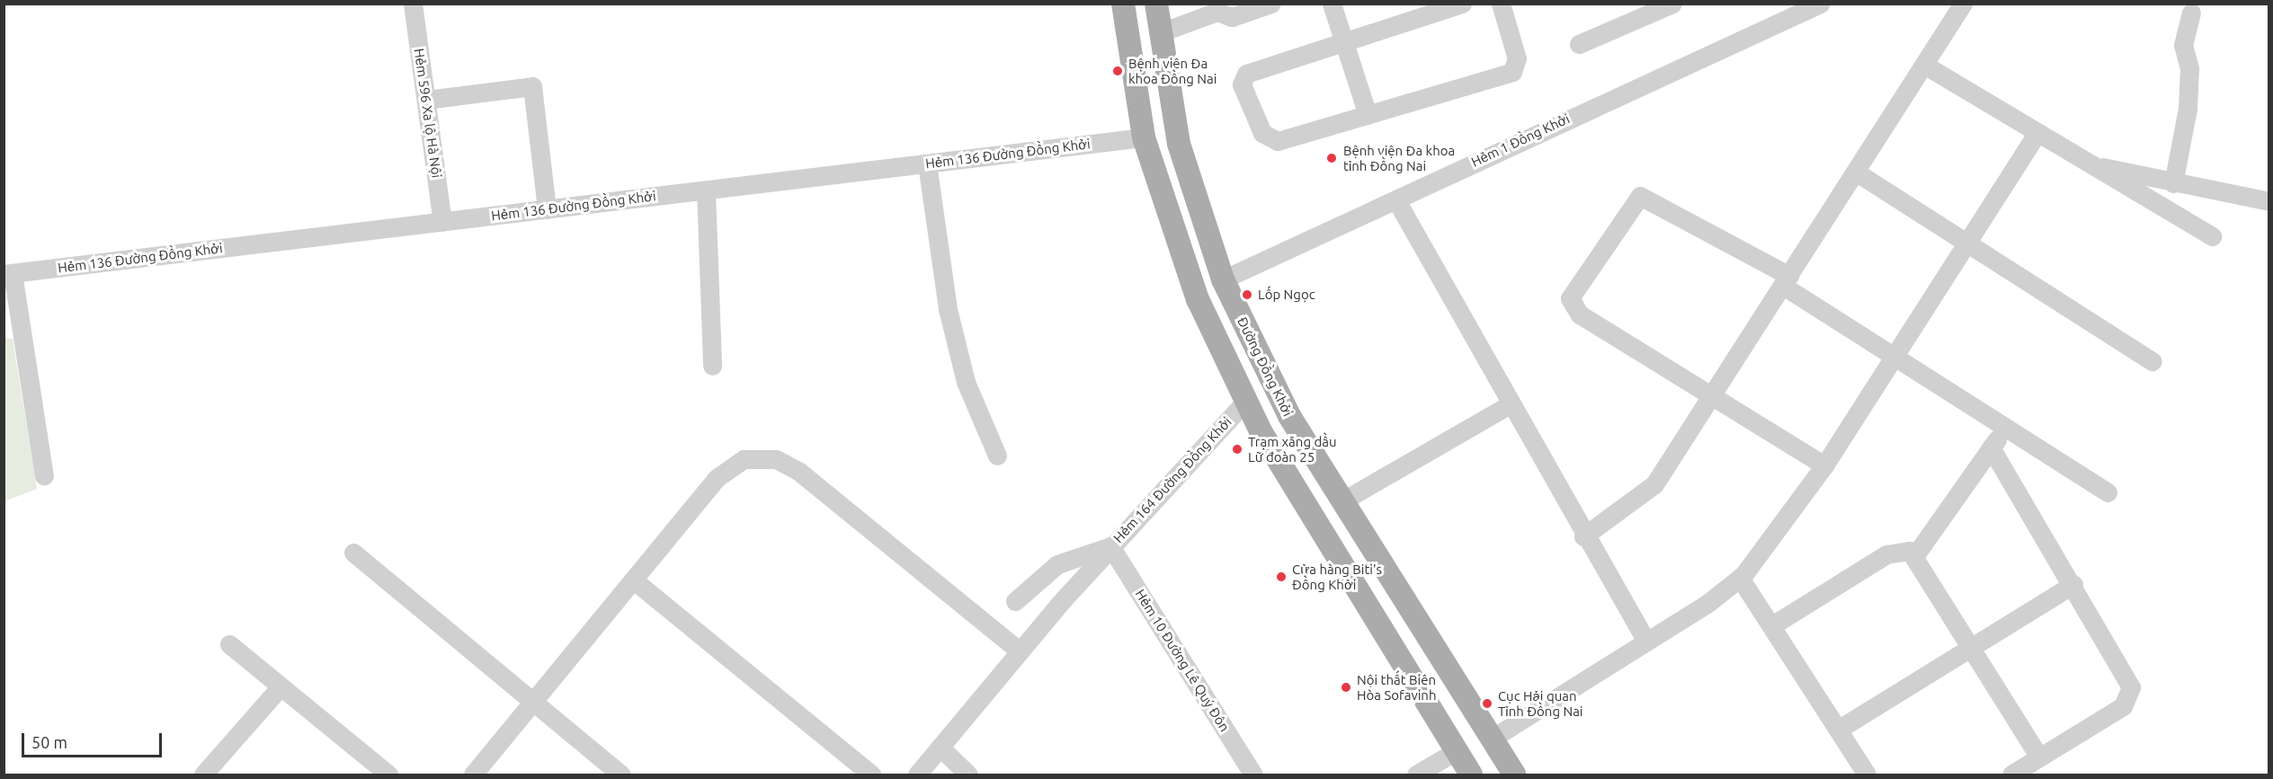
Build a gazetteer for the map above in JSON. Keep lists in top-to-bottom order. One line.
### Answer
{"streets":{"main road":["Đường Đồng Khởi"],"street":["Hẻm 596 Xa lộ Hà Nội","Hẻm 1 Đồng Khởi","Hẻm 136 Đường Đồng Khởi","Hẻm 164 Đường Đồng Khởi","Hẻm 10 Đường Lê Quý Đôn"]},"crossings":[["Hẻm 596 Xa lộ Hà Nội","Hẻm 136 Đường Đồng Khởi"],["Hẻm 1 Đồng Khởi","Đường Đồng Khởi"],["Hẻm 164 Đường Đồng Khởi","Hẻm 10 Đường Lê Quý Đôn"]],"places":["Bệnh viện Đa khoa Đồng Nai","Bệnh viện Đa khoa tỉnh Đồng Nai","Lốp Ngọc","Trạm xăng dầu Lữ đoàn 25","Cửa hàng Biti's Đồng Khởi","Nội thất Biên Hòa Sofavinh","Cục Hải quan Tỉnh Đồng Nai"],"scale_bar":"50 m"}
